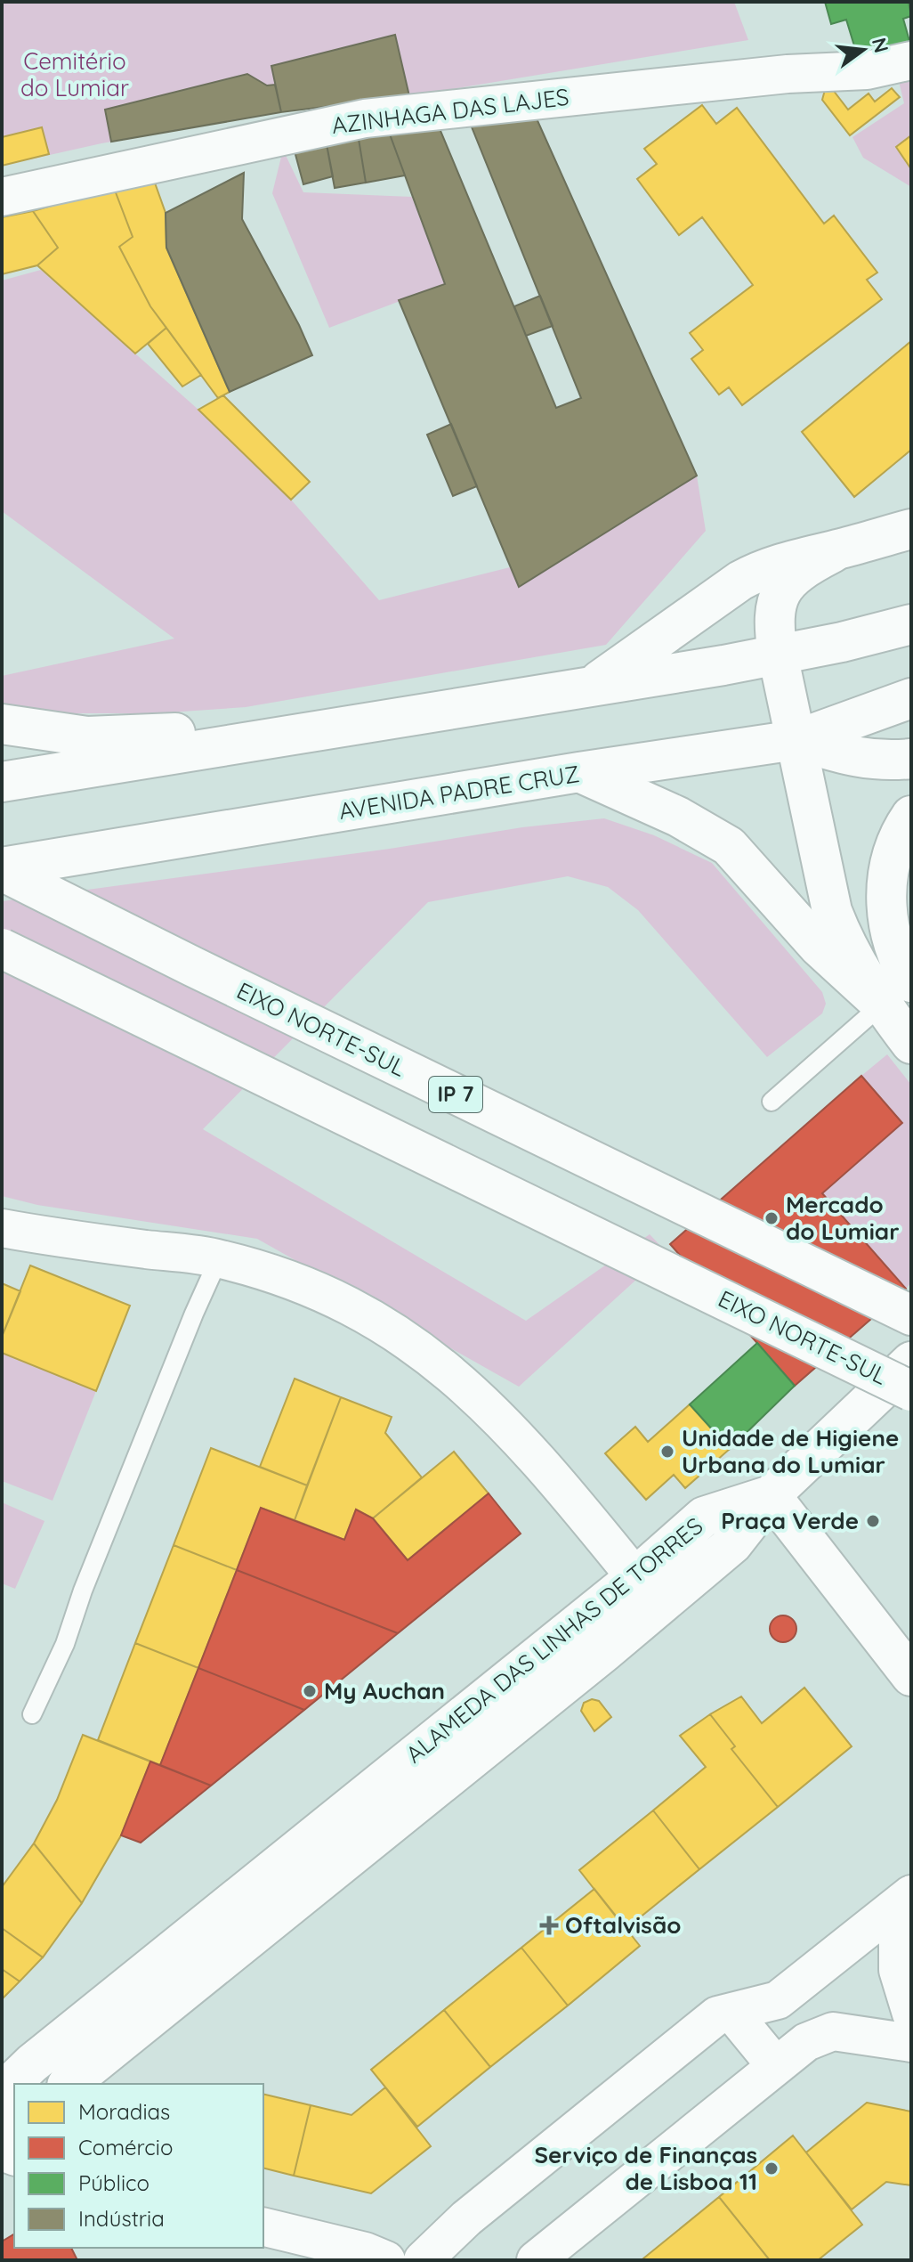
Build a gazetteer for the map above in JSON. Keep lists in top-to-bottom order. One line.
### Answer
{"streets":{"main road":["AVENIDA PADRE CRUZ","EIXO NORTE-SUL","IP 7","ALAMEDA DAS LINHAS DE TORRES"],"street":["AZINHAGA DAS LAJES"]},"crossings":[["AVENIDA PADRE CRUZ","EIXO NORTE-SUL"]],"parks":["Cemitério do Lumiar"],"places":{"other":["Mercado do Lumiar","Unidade de Higiene Urbana do Lumiar","Praça Verde","My Auchan","Serviço de Finanças de Lisboa 11"],"health":["Oftalvisão"]},"legend":["Moradias","Comércio","Público","Indústria"],"north":"right"}
